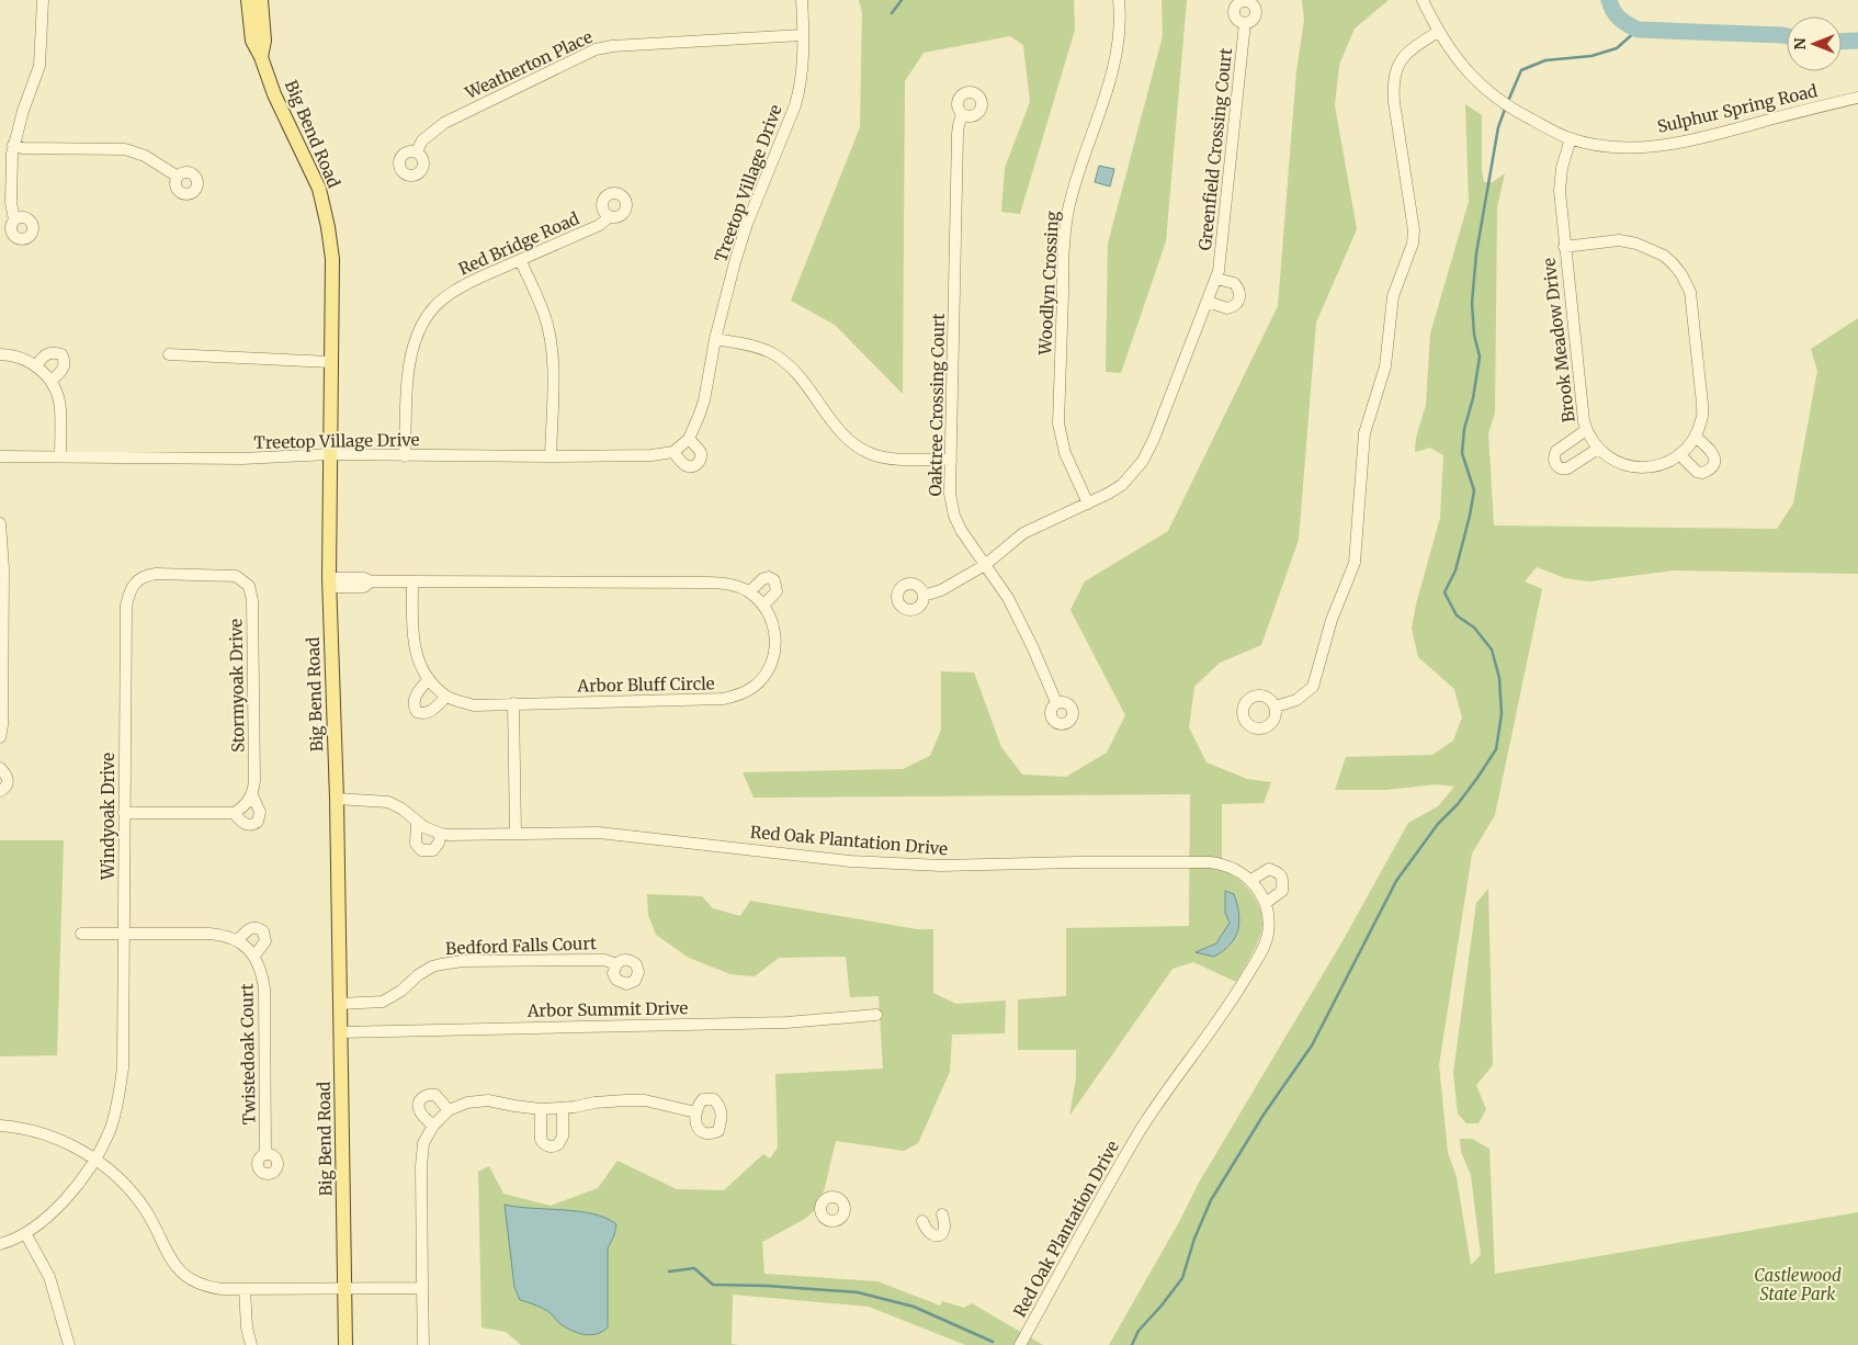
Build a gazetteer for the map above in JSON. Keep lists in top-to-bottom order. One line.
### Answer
{"streets":{"main road":["Big Bend Road"],"street":["Weatherton Place","Sulphur Spring Road","Greenfield Crossing Court","Treetop Village Drive","Red Bridge Road","Woodlyn Crossing","Brook Meadow Drive","Oaktree Crossing Court","Arbor Bluff Circle","Stormyoak Drive","Windyoak Drive","Red Oak Plantation Drive","Bedford Falls Court","Arbor Summit Drive","Twistedoak Court"]},"crossings":[["Weatherton Place","Treetop Village Drive"],["Sulphur Spring Road","Brook Meadow Drive"],["Big Bend Road","Treetop Village Drive"],["Big Bend Road","Arbor Bluff Circle"],["Big Bend Road","Red Oak Plantation Drive"],["Big Bend Road","Bedford Falls Court"],["Big Bend Road","Arbor Summit Drive"],["Greenfield Crossing Court","Woodlyn Crossing"],["Greenfield Crossing Court","Oaktree Crossing Court"],["Treetop Village Drive","Red Bridge Road"],["Stormyoak Drive","Windyoak Drive"]],"parks":["Castlewood State Park"],"north":"left"}
